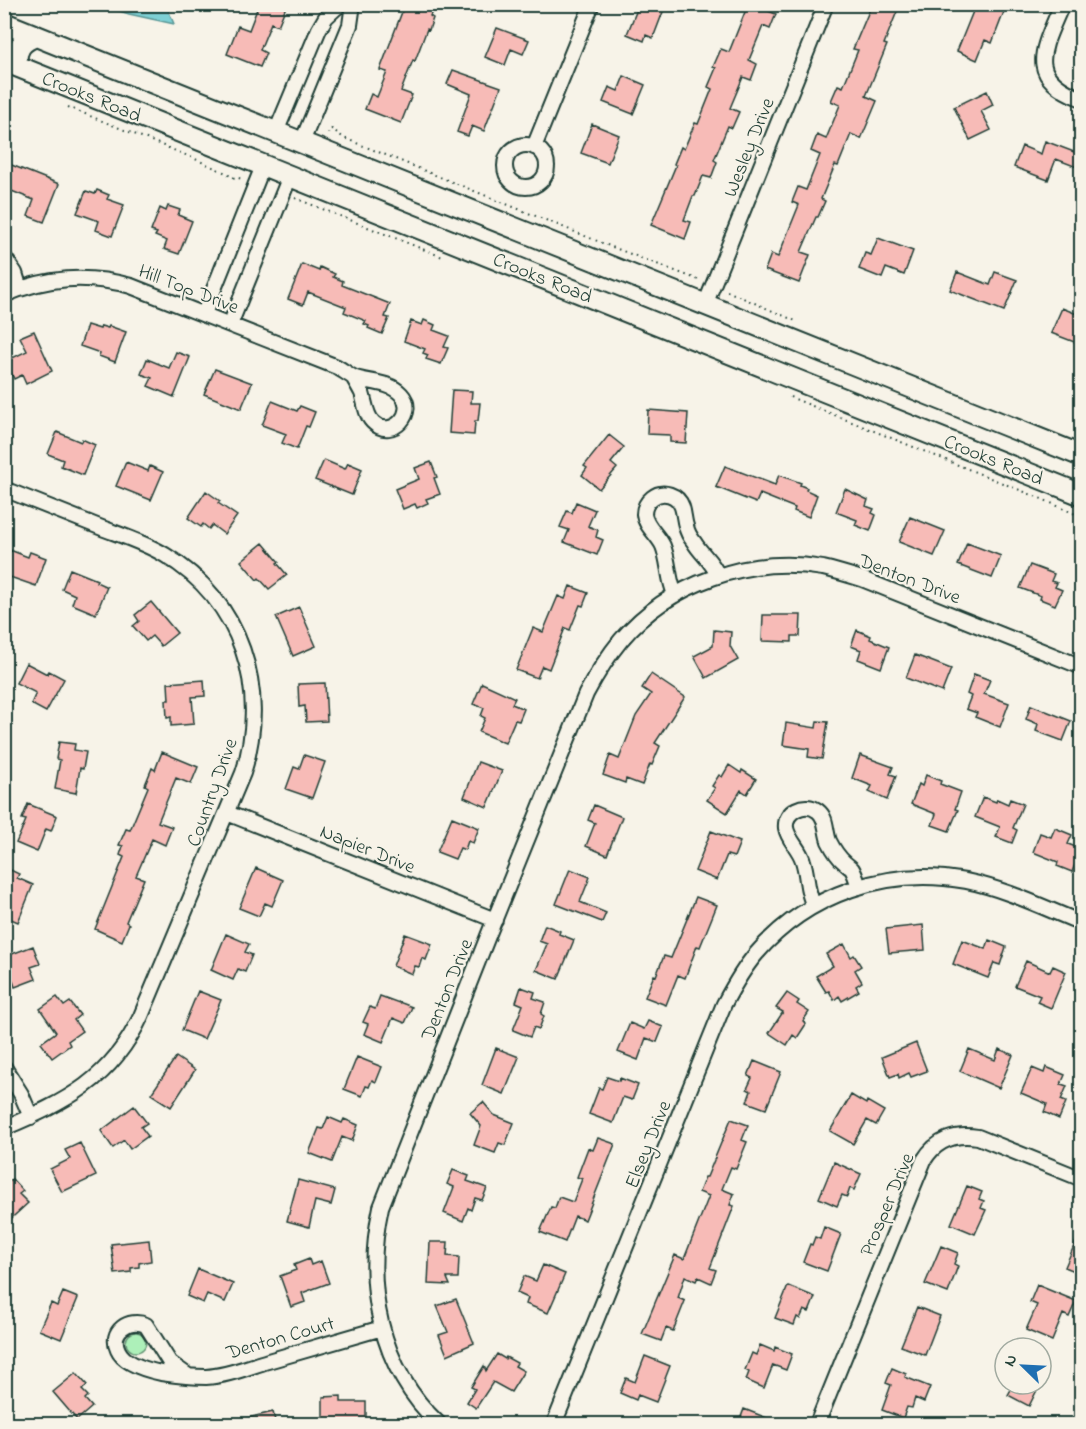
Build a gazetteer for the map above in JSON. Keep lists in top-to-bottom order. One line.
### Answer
{"streets":{"main road":["Crooks Road"],"street":["Wesley Drive","Hill Top Drive","Denton Drive","Country Drive","Napier Drive","Elsey Drive","Prosper Drive","Denton Court"]},"crossings":[["Crooks Road","Wesley Drive"],["Denton Drive","Napier Drive"],["Denton Drive","Denton Court"],["Country Drive","Napier Drive"]],"north":"top left"}
